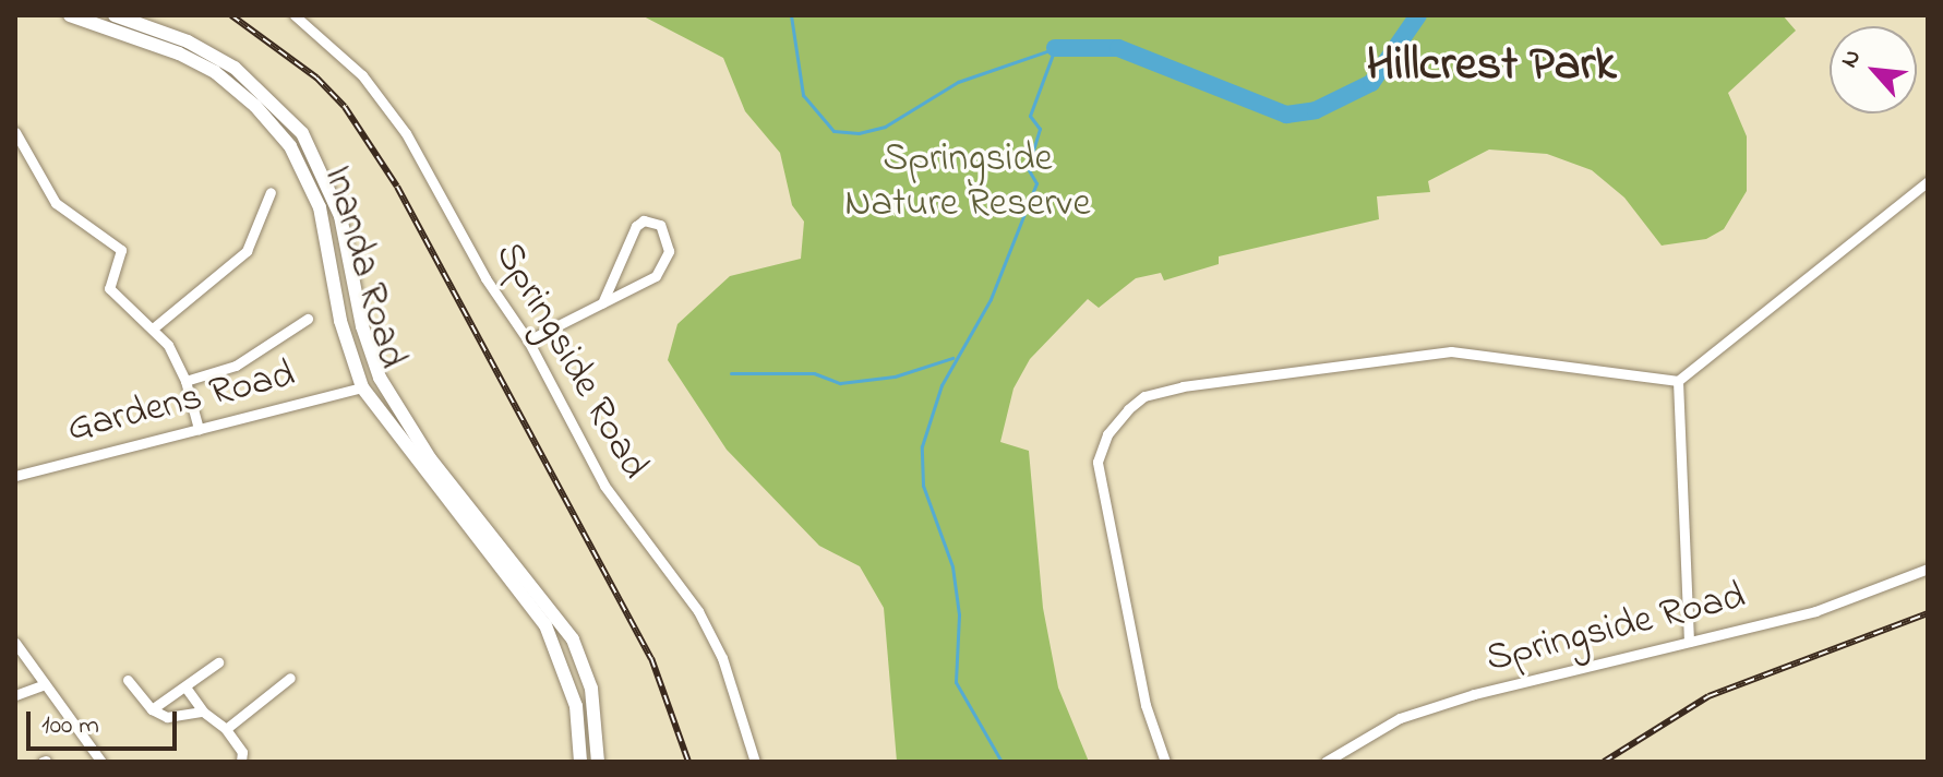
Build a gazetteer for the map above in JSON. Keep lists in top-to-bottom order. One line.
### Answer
{"streets":{"main road":["Inanda Road"],"street":["Springside Road","Gardens Road"]},"crossings":[["Inanda Road","Gardens Road"]],"districts":["Hillcrest Park"],"parks":["Springside Nature Reserve"],"scale_bar":"100 m","north":"top left"}
